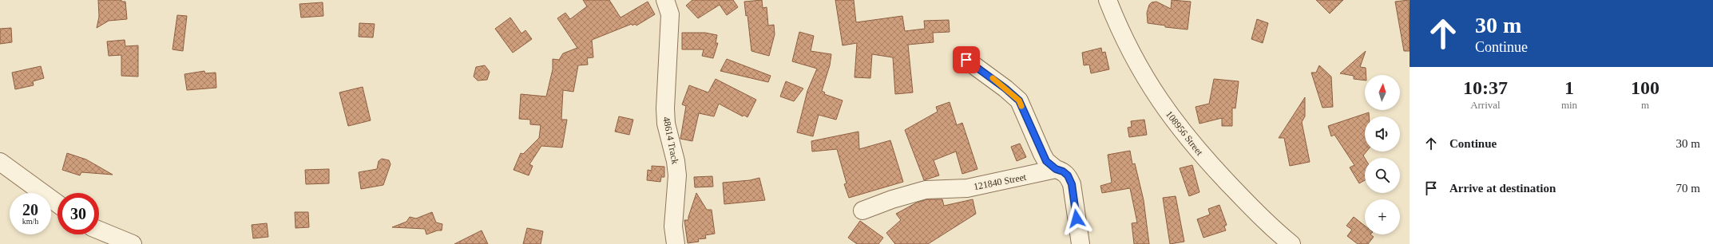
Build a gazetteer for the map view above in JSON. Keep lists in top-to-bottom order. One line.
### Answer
{"streets":{"street":["108956 Street","48614 Track","121840 Street"]},"north":"top","page":{"turn":["30 m","Continue"],"eta":["10:37","Arrival","1","min","100","m"],"map_buttons":"+","list":[{"name":"Continue","value":"30 m"},{"name":"Arrive at destination","value":"70 m"}],"speed":"20 km/h","limit":"30"}}
